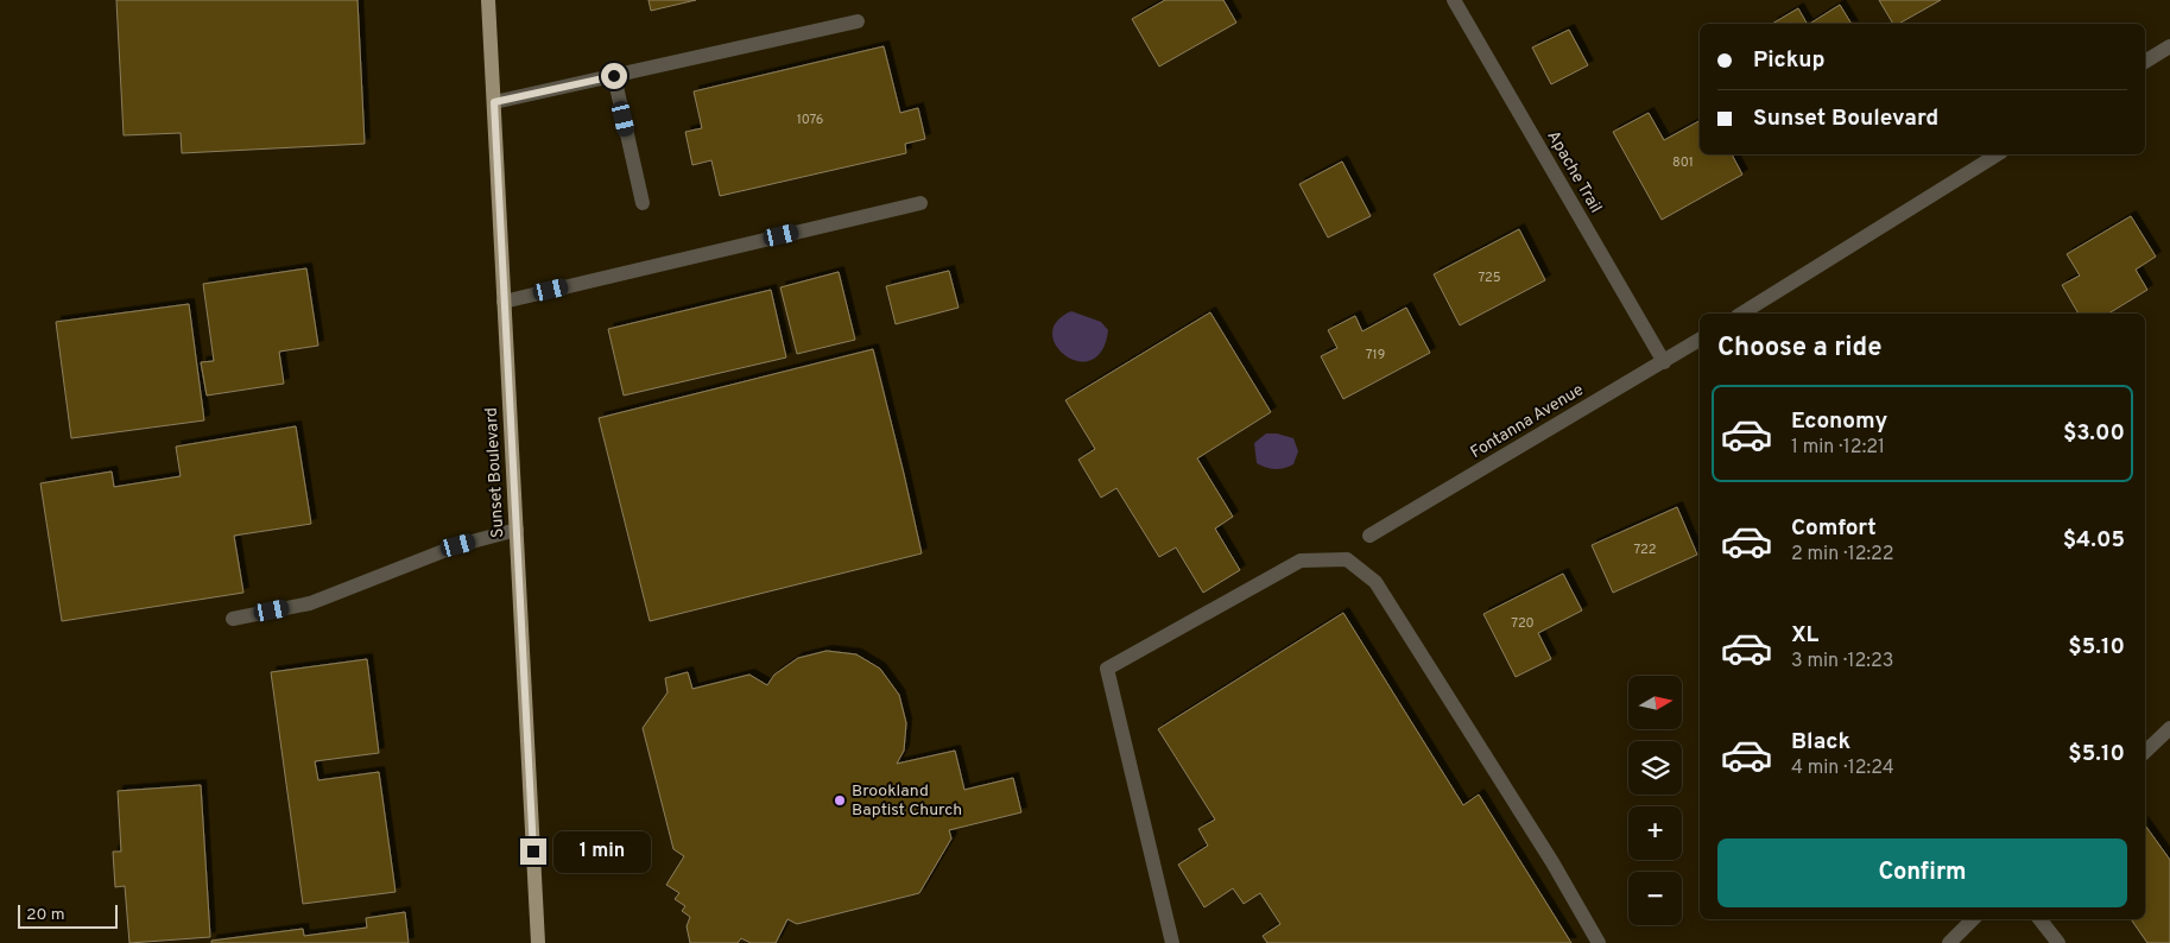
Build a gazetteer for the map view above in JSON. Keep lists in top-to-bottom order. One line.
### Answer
{"streets":{"main road":["Sunset Boulevard"],"street":["Apache Trail","Fontanna Avenue"]},"crossings":[["Apache Trail","Fontanna Avenue"]],"places":["Brookland Baptist Church"],"house_numbers":["1076","801","725","719","722","720"],"scale_bar":"20 m","north":"right","page":{"banner":["Pickup","Sunset Boulevard"],"heading":"Choose a ride","list":[{"name":"Economy","note":"1 min · 12:21","value":"$3.00"},{"name":"Comfort","note":"2 min · 12:22","value":"$4.05"},{"name":"XL","note":"3 min · 12:23","value":"$5.10"},{"name":"Black","note":"4 min · 12:24","value":"$5.10"}],"map_buttons":["+","−"],"buttons":"Confirm","bubble":"1 min","scale":"20 m"}}
